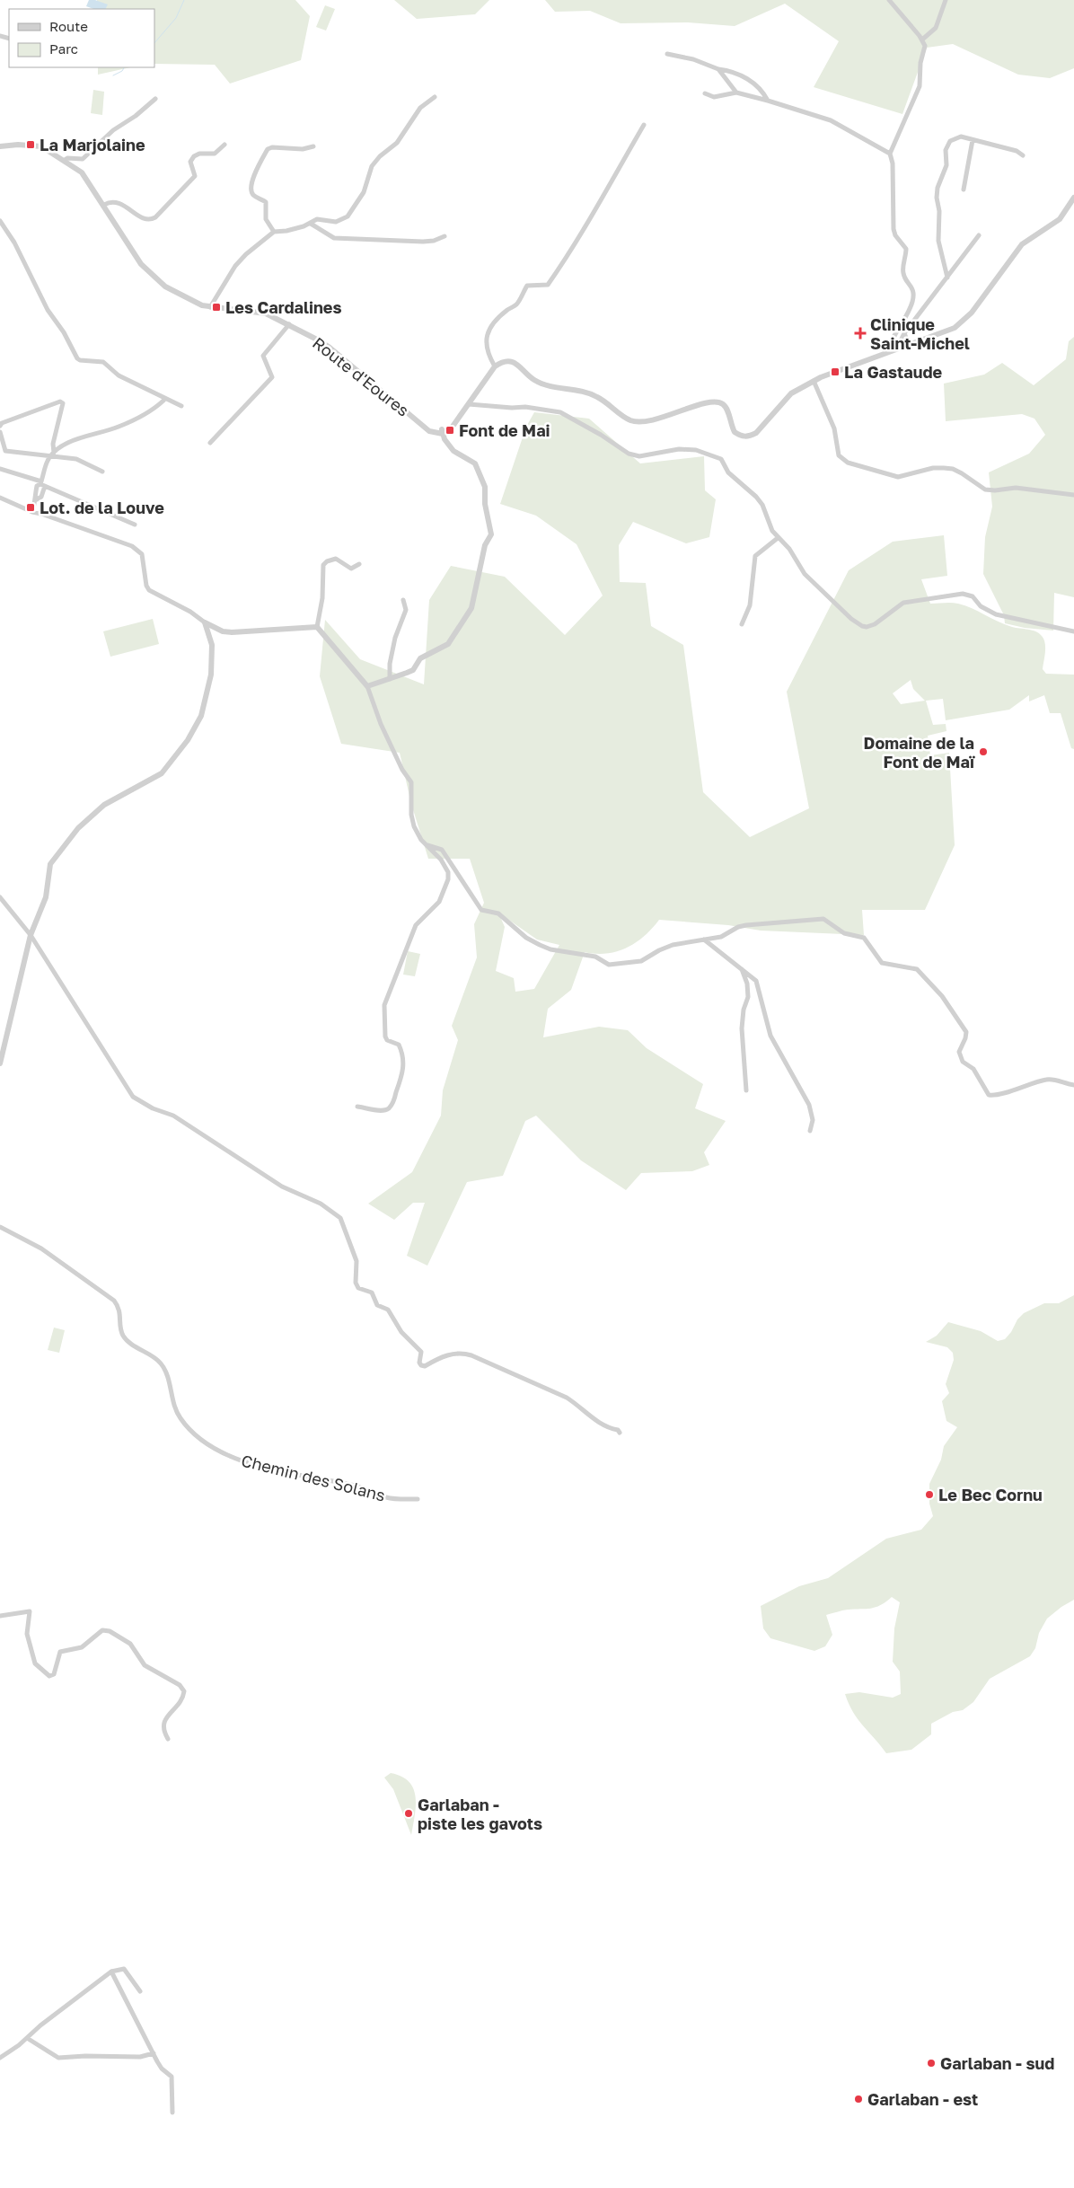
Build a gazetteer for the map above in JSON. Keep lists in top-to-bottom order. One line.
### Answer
{"streets":{"street":["Route d'Eoures","Chemin des Solans"]},"places":{"transit":["La Marjolaine","Les Cardalines","La Gastaude","Font de Mai","Lot. de la Louve"],"health":["Clinique Saint-Michel"],"other":["Domaine de la Font de Maï","Le Bec Cornu","Garlaban - piste les gavots","Garlaban - sud","Garlaban - est"]},"legend":["Route","Parc"]}
